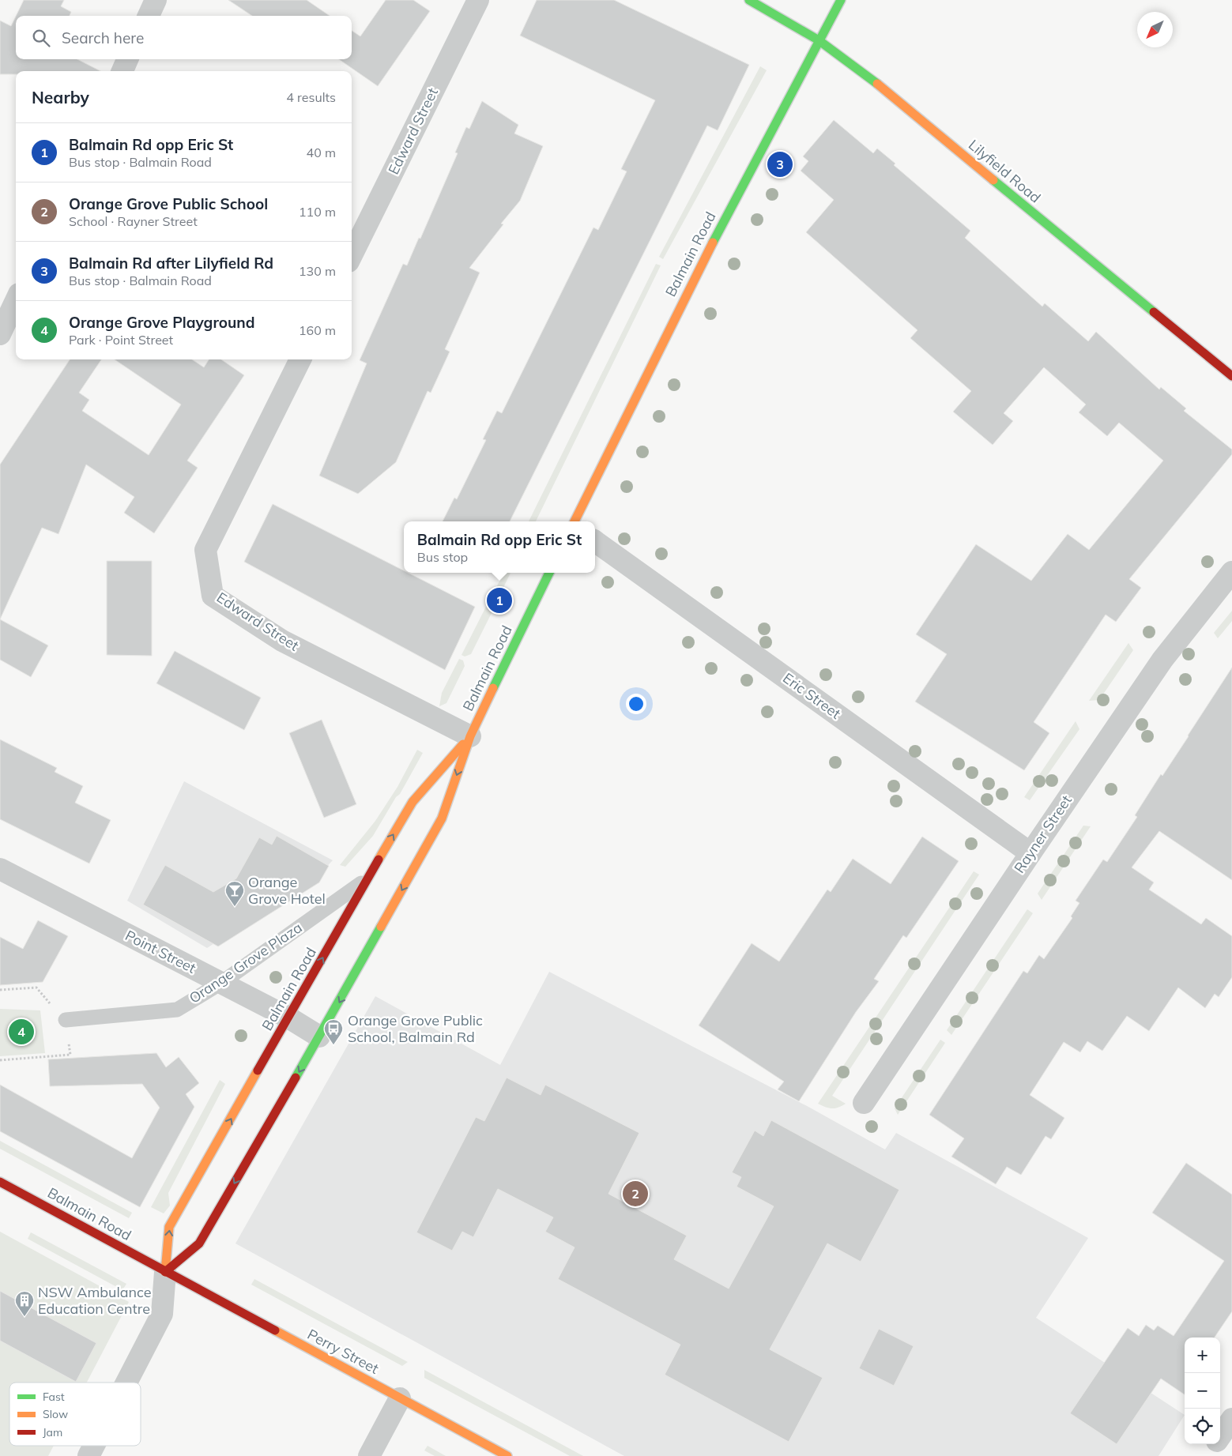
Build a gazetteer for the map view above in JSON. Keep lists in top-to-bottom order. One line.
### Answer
{"streets":{"main road":["Lilyfield Road","Balmain Road","Perry Street"],"street":["Edward Street","Eric Street","Rayner Street","Point Street"],"lane":["Orange Grove Plaza"]},"crossings":[["Edward Street","Balmain Road"],["Lilyfield Road","Balmain Road"],["Balmain Road","Point Street"],["Balmain Road","Orange Grove Plaza"],["Balmain Road","Perry Street"],["Eric Street","Rayner Street"],["Point Street","Orange Grove Plaza"]],"places":{"bar":["Orange Grove Hotel"],"bus stop":["Orange Grove Public School, Balmain Rd"],"building":["NSW Ambulance Education Centre"]},"legend":["Fast","Slow","Jam"],"north":"bottom left","page":{"search":"Search here","heading":["Nearby","4 results"],"list":[{"mark":"1","name":"Balmain Rd opp Eric St","note":"Bus stop · Balmain Road","value":"40 m"},{"mark":"2","name":"Orange Grove Public School","note":"School · Rayner Street","value":"110 m"},{"mark":"3","name":"Balmain Rd after Lilyfield Rd","note":"Bus stop · Balmain Road","value":"130 m"},{"mark":"4","name":"Orange Grove Playground","note":"Park · Point Street","value":"160 m"}],"pins":["3","1","4","2"],"popup":["Balmain Rd opp Eric St","Bus stop"],"map_buttons":["+","−"]}}
